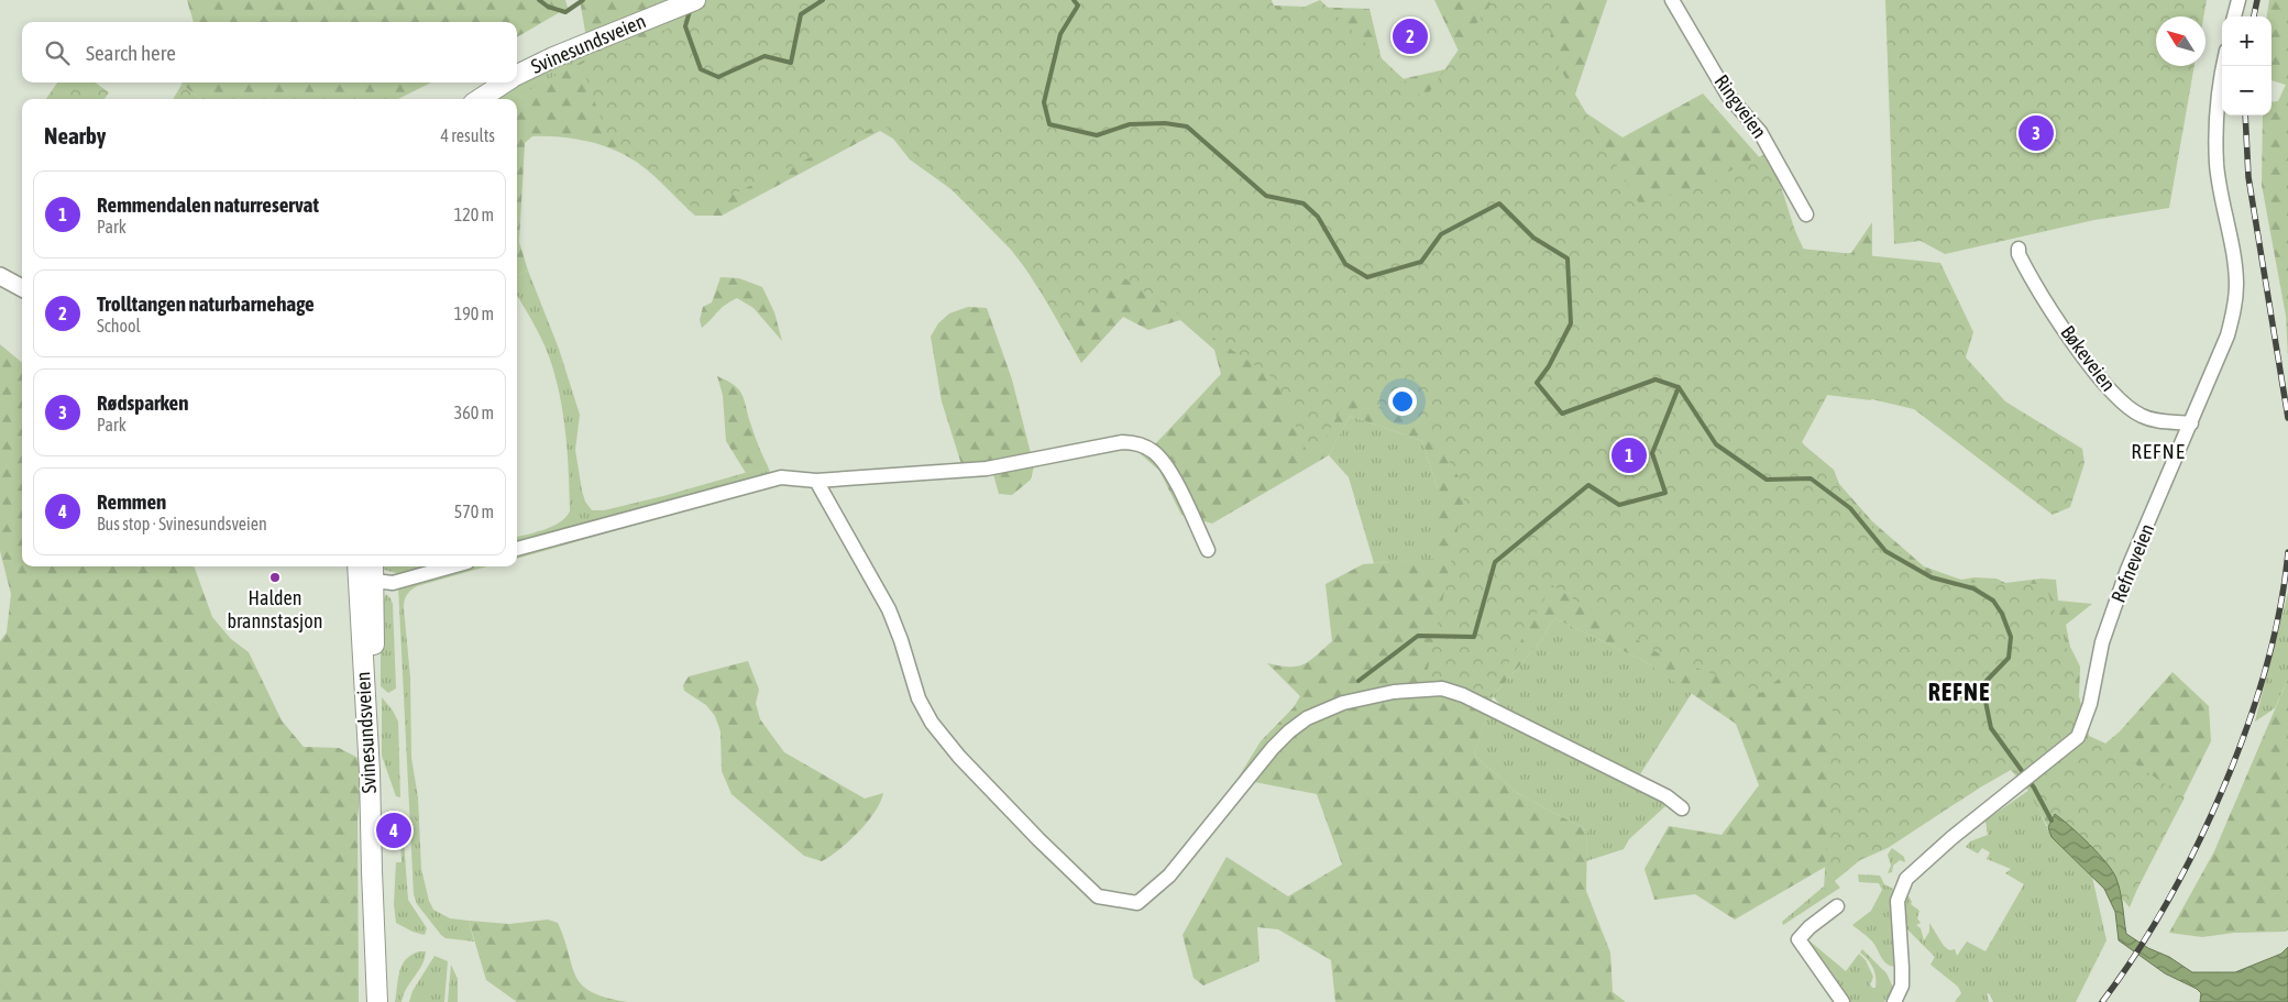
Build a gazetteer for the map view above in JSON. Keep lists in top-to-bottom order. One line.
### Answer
{"streets":{"highway":["Svinesundsveien"],"street":["Ringveien","Bøkeveien","Refneveien"]},"crossings":[["Bøkeveien","Refneveien"]],"districts":["REFNE","REFNE"],"places":["Halden brannstasjon"],"north":"top left","page":{"map_buttons":["+","−"],"pins":["2","3","1","4"],"search":"Search here","heading":["Nearby","4 results"],"list":[{"mark":"1","name":"Remmendalen naturreservat","note":"Park","value":"120 m"},{"mark":"2","name":"Trolltangen naturbarnehage","note":"School","value":"190 m"},{"mark":"3","name":"Rødsparken","note":"Park","value":"360 m"},{"mark":"4","name":"Remmen","note":"Bus stop · Svinesundsveien","value":"570 m"}]}}
